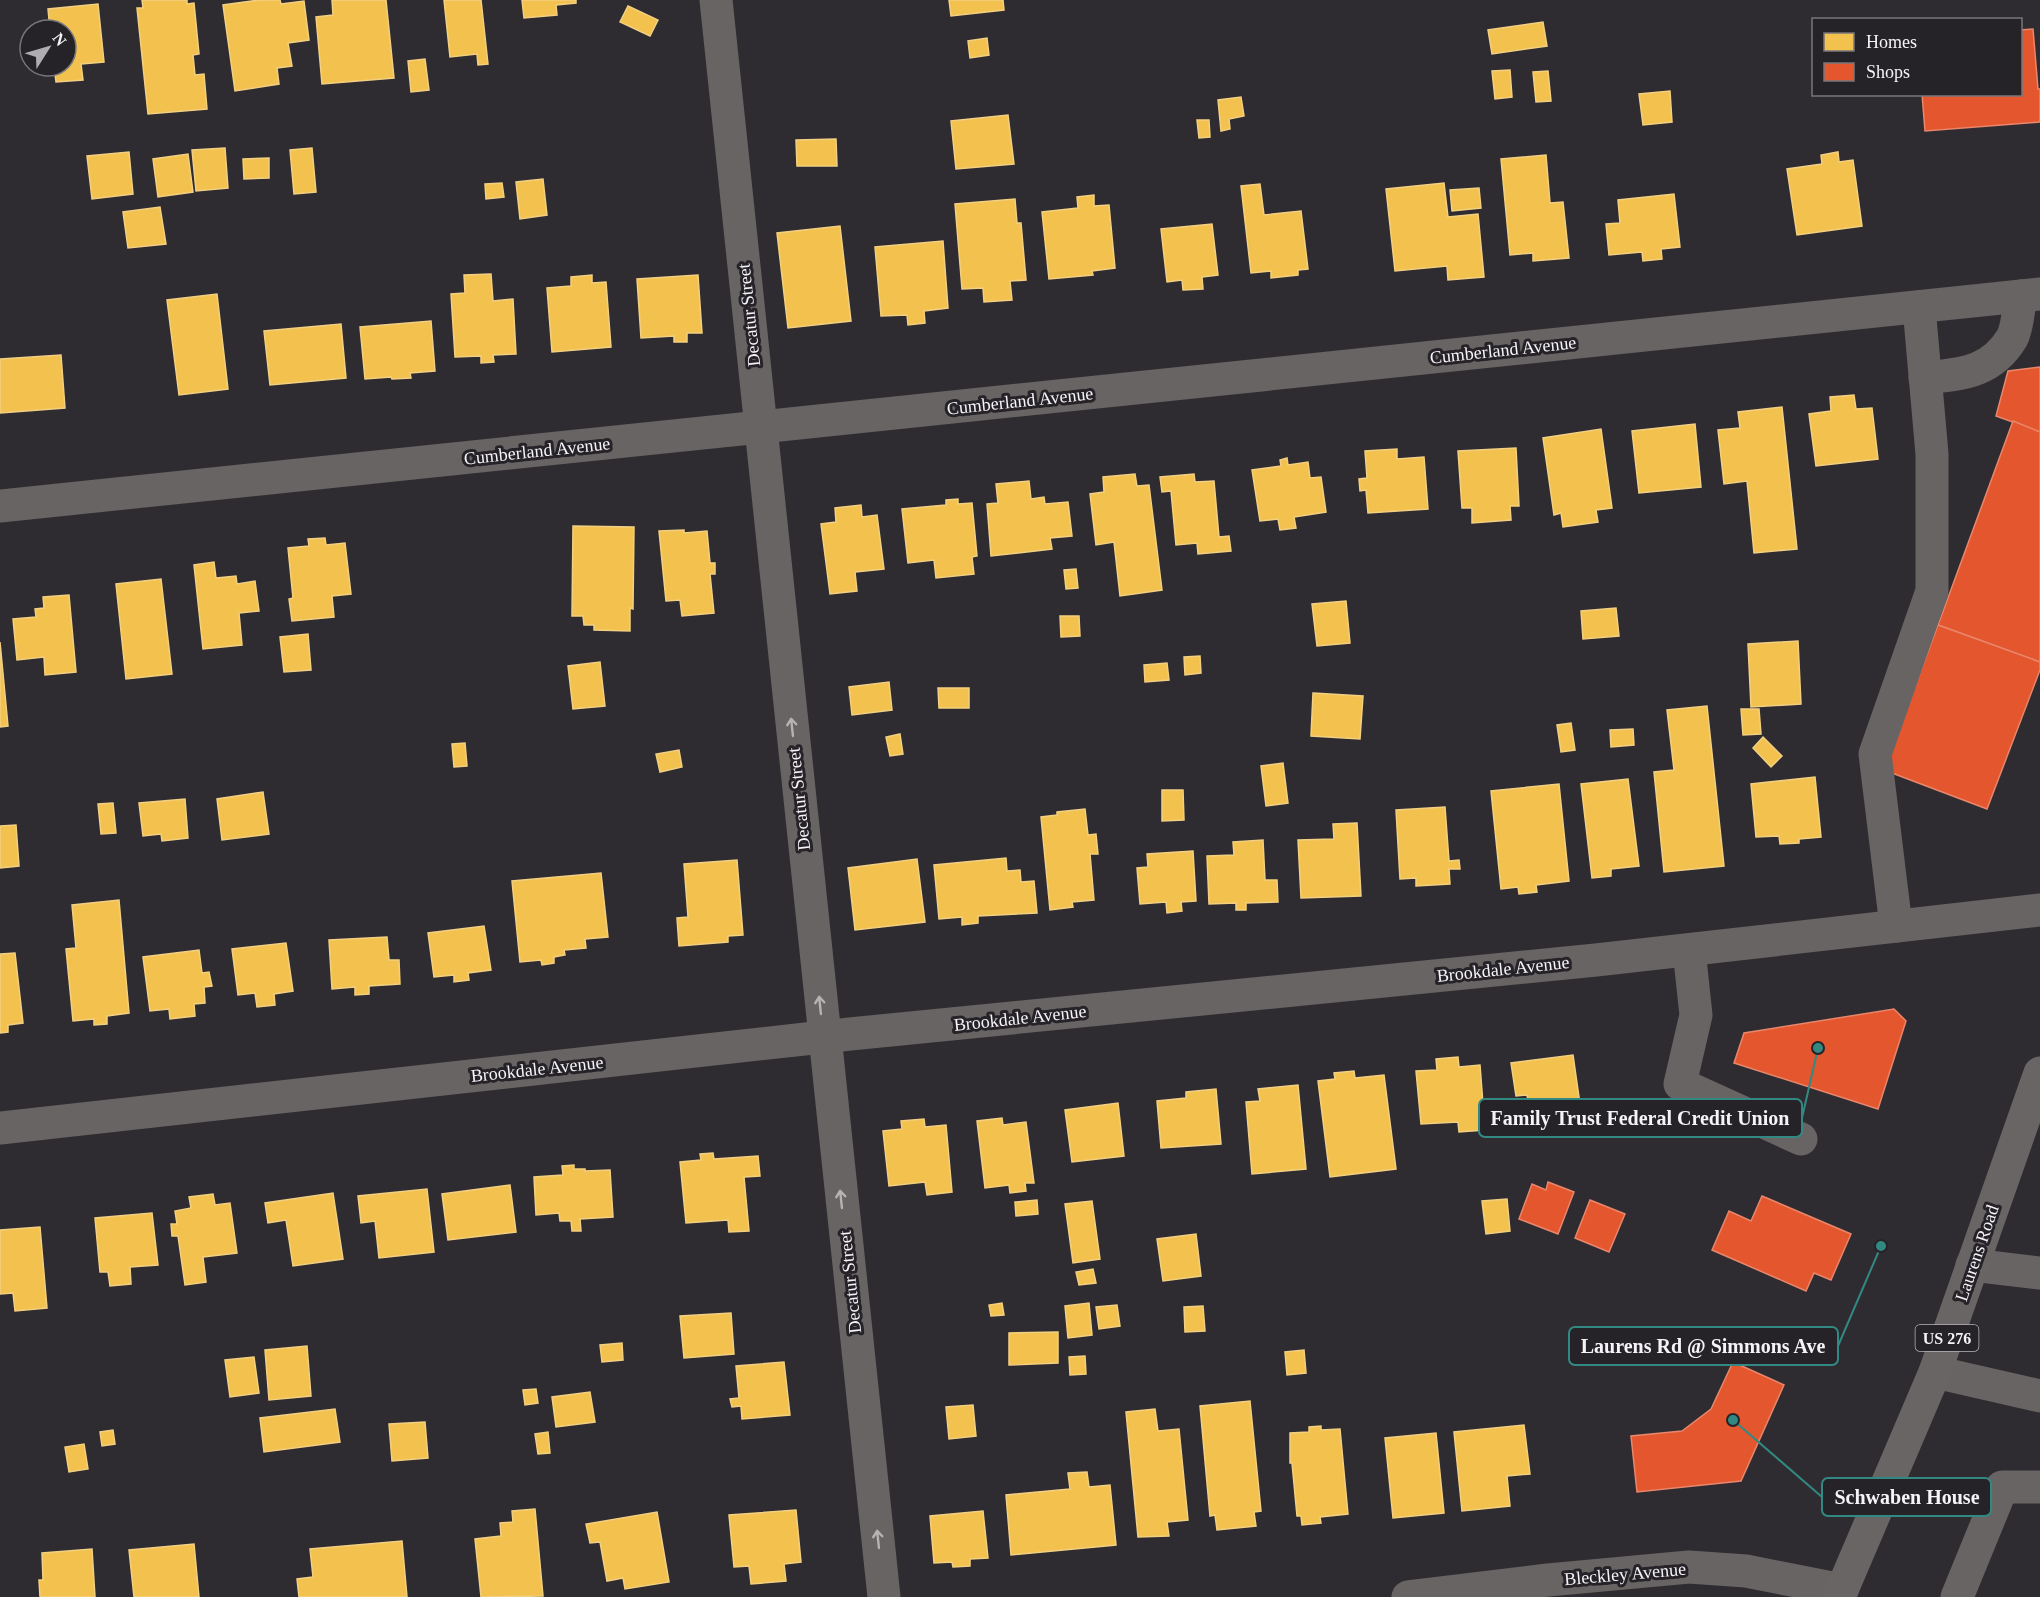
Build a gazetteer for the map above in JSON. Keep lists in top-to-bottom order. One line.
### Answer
{"streets":{"main road":["Laurens Road","US 276"],"street":["Decatur Street","Cumberland Avenue","Brookdale Avenue","Bleckley Avenue"]},"crossings":[["Decatur Street","Cumberland Avenue"],["Decatur Street","Brookdale Avenue"],["Laurens Road","Bleckley Avenue"]],"one_way":["Decatur Street"],"places":["Family Trust Federal Credit Union","Laurens Rd @ Simmons Ave","Schwaben House"],"legend":["Homes","Shops"],"north":"top right"}
